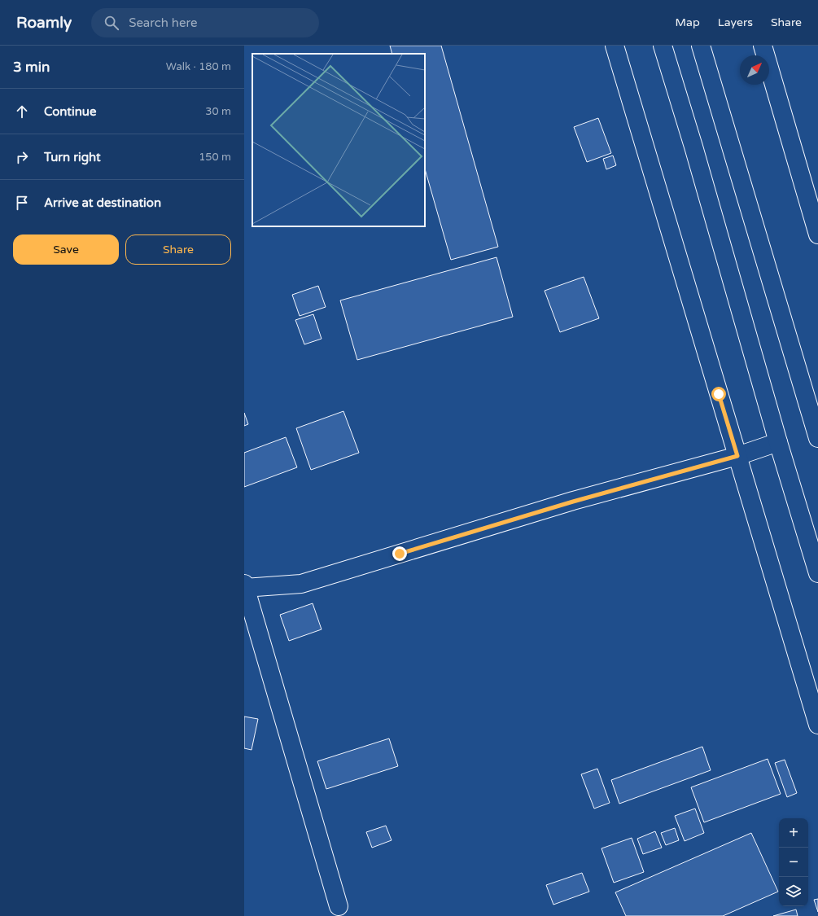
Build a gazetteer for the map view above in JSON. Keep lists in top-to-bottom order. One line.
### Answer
{"north":"top right","page":{"header":"Roamly","search":"Search here","nav":["Map","Layers","Share"],"heading":["3 min","Walk · 180 m"],"list":[["Continue","30 m"],["Turn right","150 m"],"Arrive at destination"],"buttons":["Save","Share"],"map_buttons":["+","−"]}}
